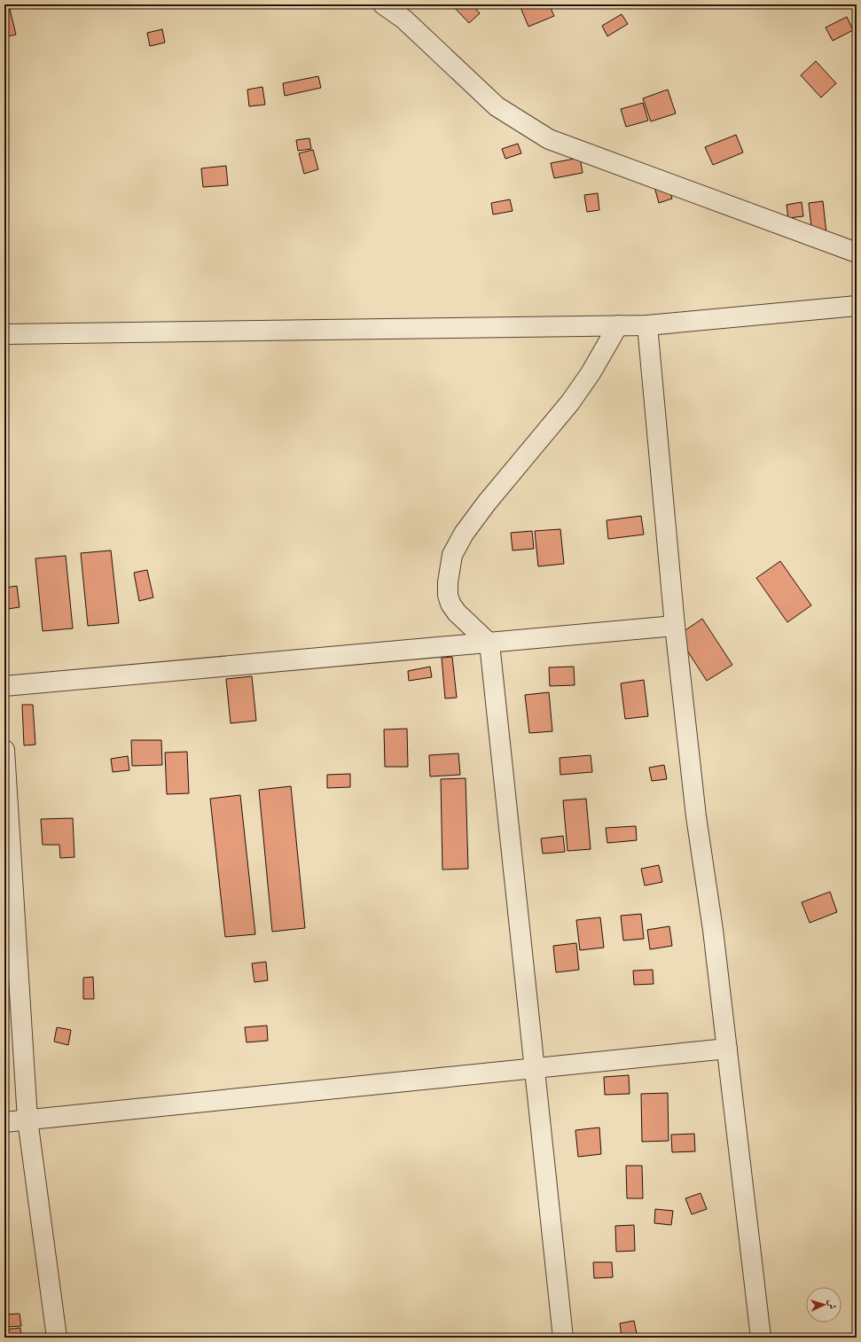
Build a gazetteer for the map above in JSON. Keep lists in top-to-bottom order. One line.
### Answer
{"north":"right"}
